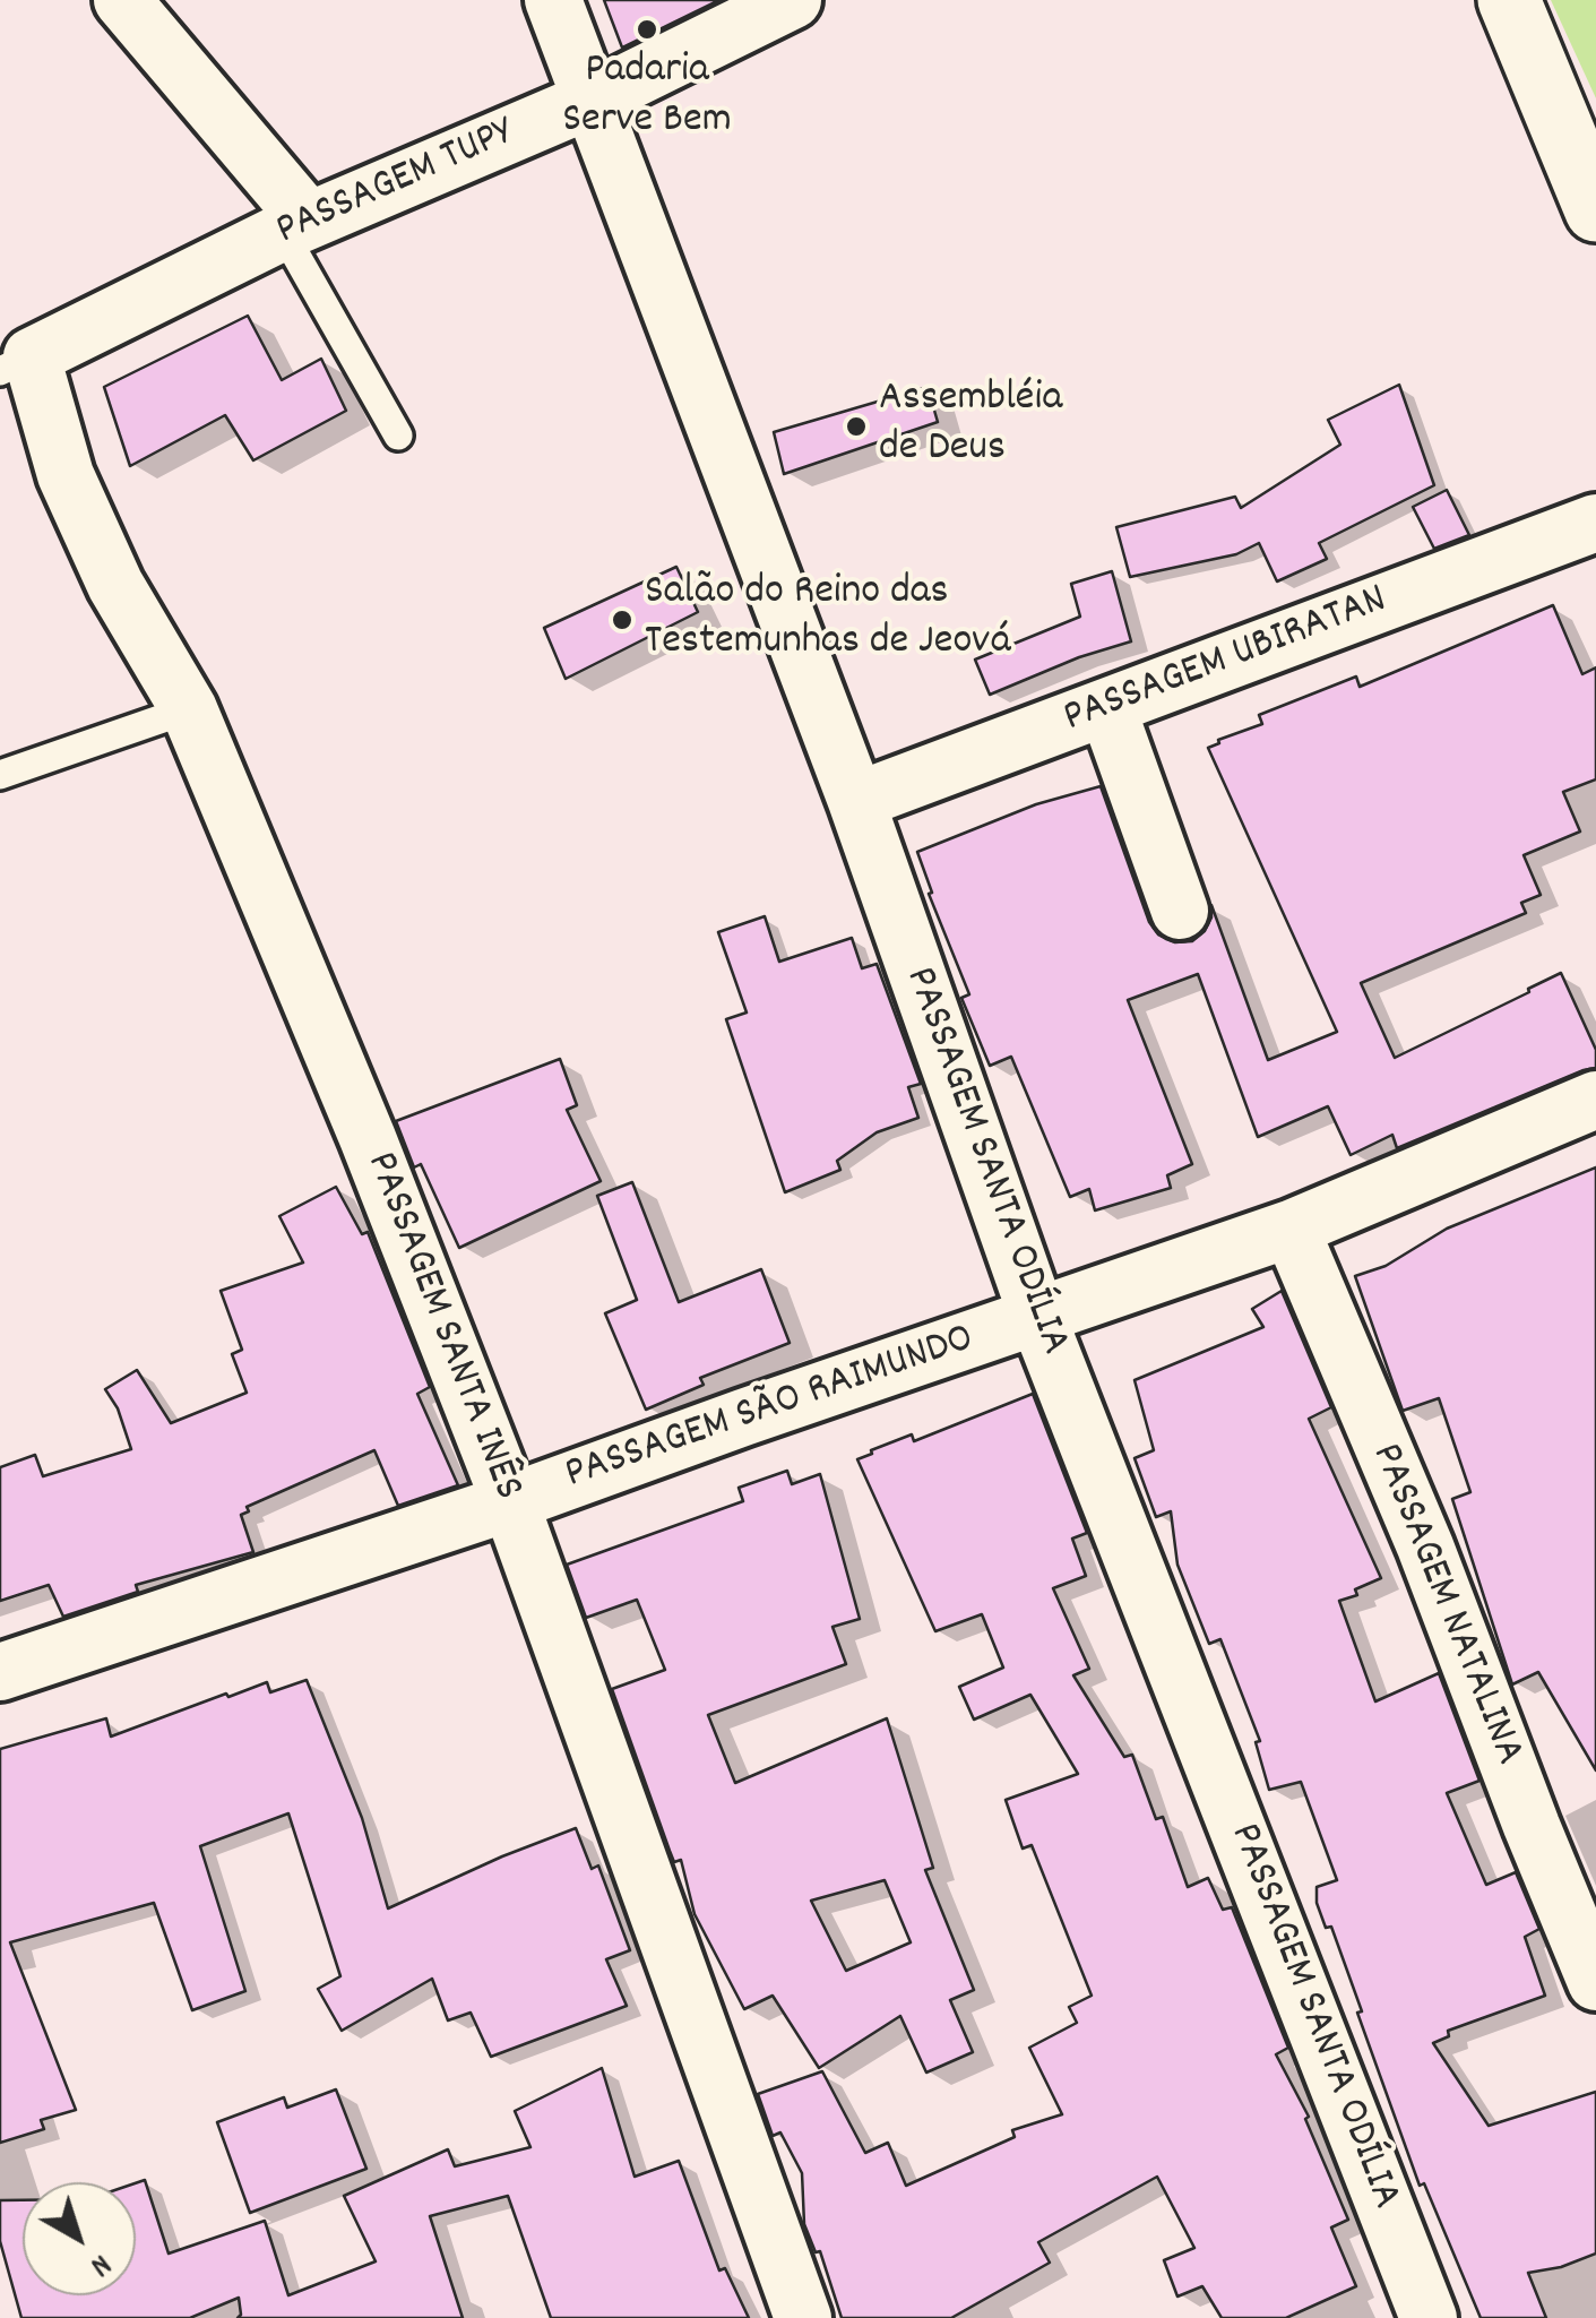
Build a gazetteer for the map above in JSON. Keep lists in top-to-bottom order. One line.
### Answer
{"streets":{"street":["PASSAGEM TUPY","PASSAGEM UBIRATAN","PASSAGEM SANTA ODÍLIA","PASSAGEM SANTA INÊS","PASSAGEM SÃO RAIMUNDO","PASSAGEM NATALINA"]},"crossings":[["PASSAGEM TUPY","PASSAGEM SANTA ODÍLIA"],["PASSAGEM TUPY","PASSAGEM SANTA INÊS"],["PASSAGEM UBIRATAN","PASSAGEM SANTA ODÍLIA"],["PASSAGEM SANTA ODÍLIA","PASSAGEM SÃO RAIMUNDO"],["PASSAGEM SANTA INÊS","PASSAGEM SÃO RAIMUNDO"],["PASSAGEM SÃO RAIMUNDO","PASSAGEM NATALINA"]],"places":["Padaria Serve Bem","Assembléia de Deus","Salão do Reino das Testemunhas de Jeová"],"north":"bottom right"}
